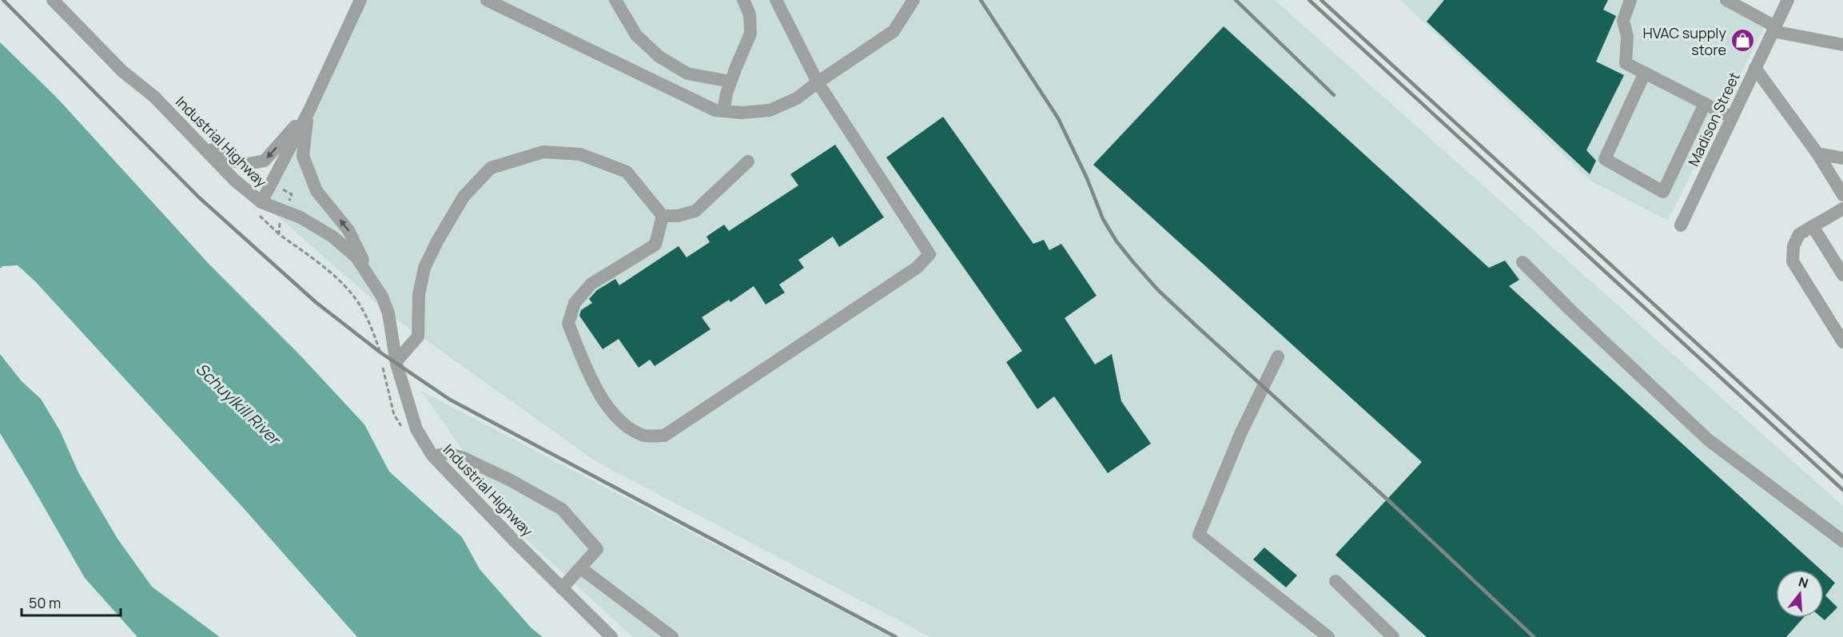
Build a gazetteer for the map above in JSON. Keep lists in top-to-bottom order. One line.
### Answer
{"streets":{"street":["Madison Street","Industrial Highway"]},"water":["Schuylkill River"],"places":{"shop":["HVAC supply store"]},"scale_bar":"50 m","north":"top"}
